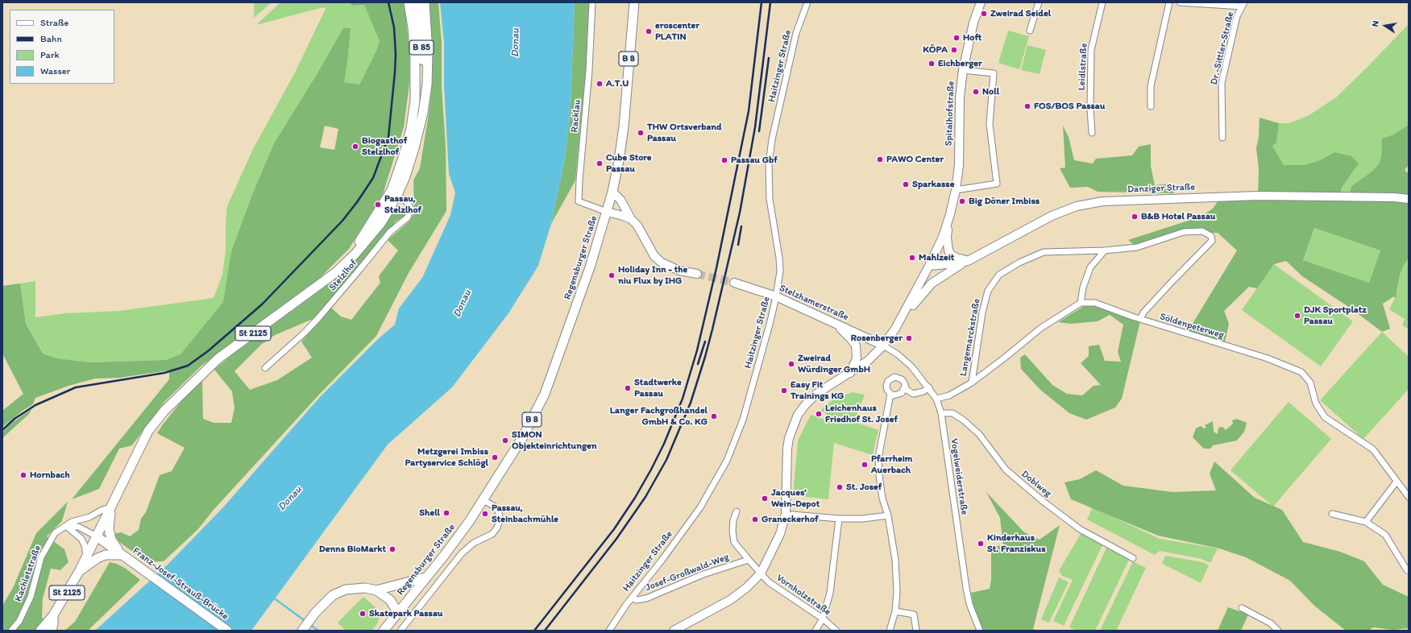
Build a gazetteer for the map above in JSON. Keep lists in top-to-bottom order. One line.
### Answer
{"streets":{"main road":["B 85","B 8","Regensburger Straße","St 2125","Franz-Josef-Strauß-Brücke"],"street":["Dr.-Sittler-Straße","Haitzinger Straße","Leidlstraße","Spitalhofstraße","Racklau","Danziger Straße","Stelzlhof","Stelzhamerstraße","Söldenpeterweg","Langemarckstraße","Vogelweiderstraße","Doblweg","Josef-Großwald-Weg","Kachletstraße","Vornholzstraße"]},"crossings":[["B 85","St 2125"],["Haitzinger Straße","Stelzhamerstraße"],["Haitzinger Straße","Josef-Großwald-Weg"],["Spitalhofstraße","Danziger Straße"],["Spitalhofstraße","Stelzhamerstraße"],["Spitalhofstraße","Vogelweiderstraße"],["Spitalhofstraße","Josef-Großwald-Weg"],["Spitalhofstraße","Vornholzstraße"],["Racklau","Regensburger Straße"],["Stelzlhof","St 2125"],["Stelzhamerstraße","Vogelweiderstraße"],["Söldenpeterweg","Langemarckstraße"],["St 2125","Kachletstraße"],["St 2125","Franz-Josef-Strauß-Brücke"],["Vogelweiderstraße","Doblweg"],["Josef-Großwald-Weg","Vornholzstraße"]],"water":["Donau"],"places":["Zweirad Seidel","eroscenter PLATIN","Hoft","KÖPA","Eichberger","A.T.U","Noll","FOS/BOS Passau","THW Ortsverband Passau","Biogasthof Stelzlhof","PAWO Center","Passau Gbf","Cube Store Passau","Sparkasse","Big Döner Imbiss","Passau, Stelzlhof","B&B Hotel Passau","Mahlzeit","Holiday Inn - the niu Flux by IHG","DJK Sportplatz Passau","Rosenberger","Zweirad Würdinger GmbH","Stadtwerke Passau","Easy Fit Trainings KG","Leichenhaus Friedhof St. Josef","Langer Fachgroßhandel GmbH & Co. KG","SIMON Objekteinrichtungen","Metzgerei Imbiss Partyservice Schlögl","Pfarrheim Auerbach","Hornbach","St. Josef","Jacques’ Wein-Depot","Shell","Passau, Steinbachmühle","Graneckerhof","Kinderhaus St. Franziskus","Denns BioMarkt","Skatepark Passau"],"legend":["Straße","Bahn","Park","Wasser"],"north":"left"}
